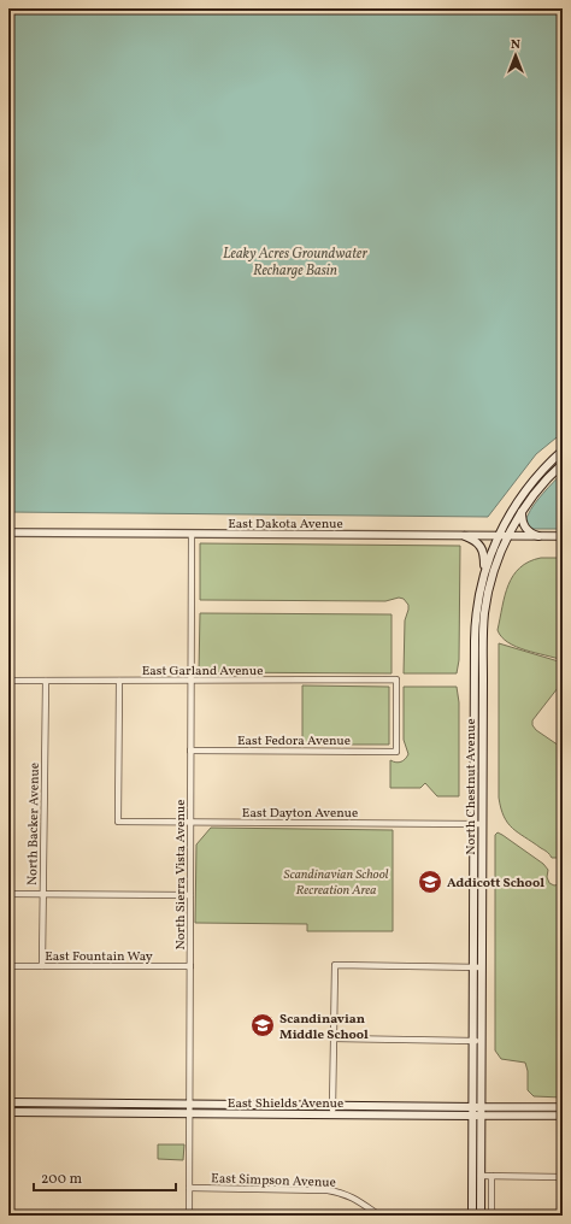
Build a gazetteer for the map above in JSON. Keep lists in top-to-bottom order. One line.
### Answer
{"streets":{"main road":["North Chestnut Avenue","East Shields Avenue"],"street":["East Dakota Avenue","East Garland Avenue","East Fedora Avenue","East Dayton Avenue","North Backer Avenue","North Sierra Vista Avenue","East Fountain Way","East Simpson Avenue"]},"crossings":[["East Dakota Avenue","North Chestnut Avenue"],["East Dakota Avenue","North Sierra Vista Avenue"],["East Garland Avenue","East Fedora Avenue"],["East Garland Avenue","East Dayton Avenue"],["East Garland Avenue","North Backer Avenue"],["East Garland Avenue","North Sierra Vista Avenue"],["East Fedora Avenue","North Sierra Vista Avenue"],["North Chestnut Avenue","East Dayton Avenue"],["North Chestnut Avenue","East Shields Avenue"],["East Dayton Avenue","North Sierra Vista Avenue"],["North Backer Avenue","East Fountain Way"],["North Sierra Vista Avenue","East Fountain Way"],["North Sierra Vista Avenue","East Shields Avenue"],["North Sierra Vista Avenue","East Simpson Avenue"]],"water":["Leaky Acres Groundwater Recharge Basin"],"parks":["Scandinavian School Recreation Area"],"places":{"school or university":["Addicott School","Scandinavian Middle School"]},"scale_bar":"200 m","north":"top"}
